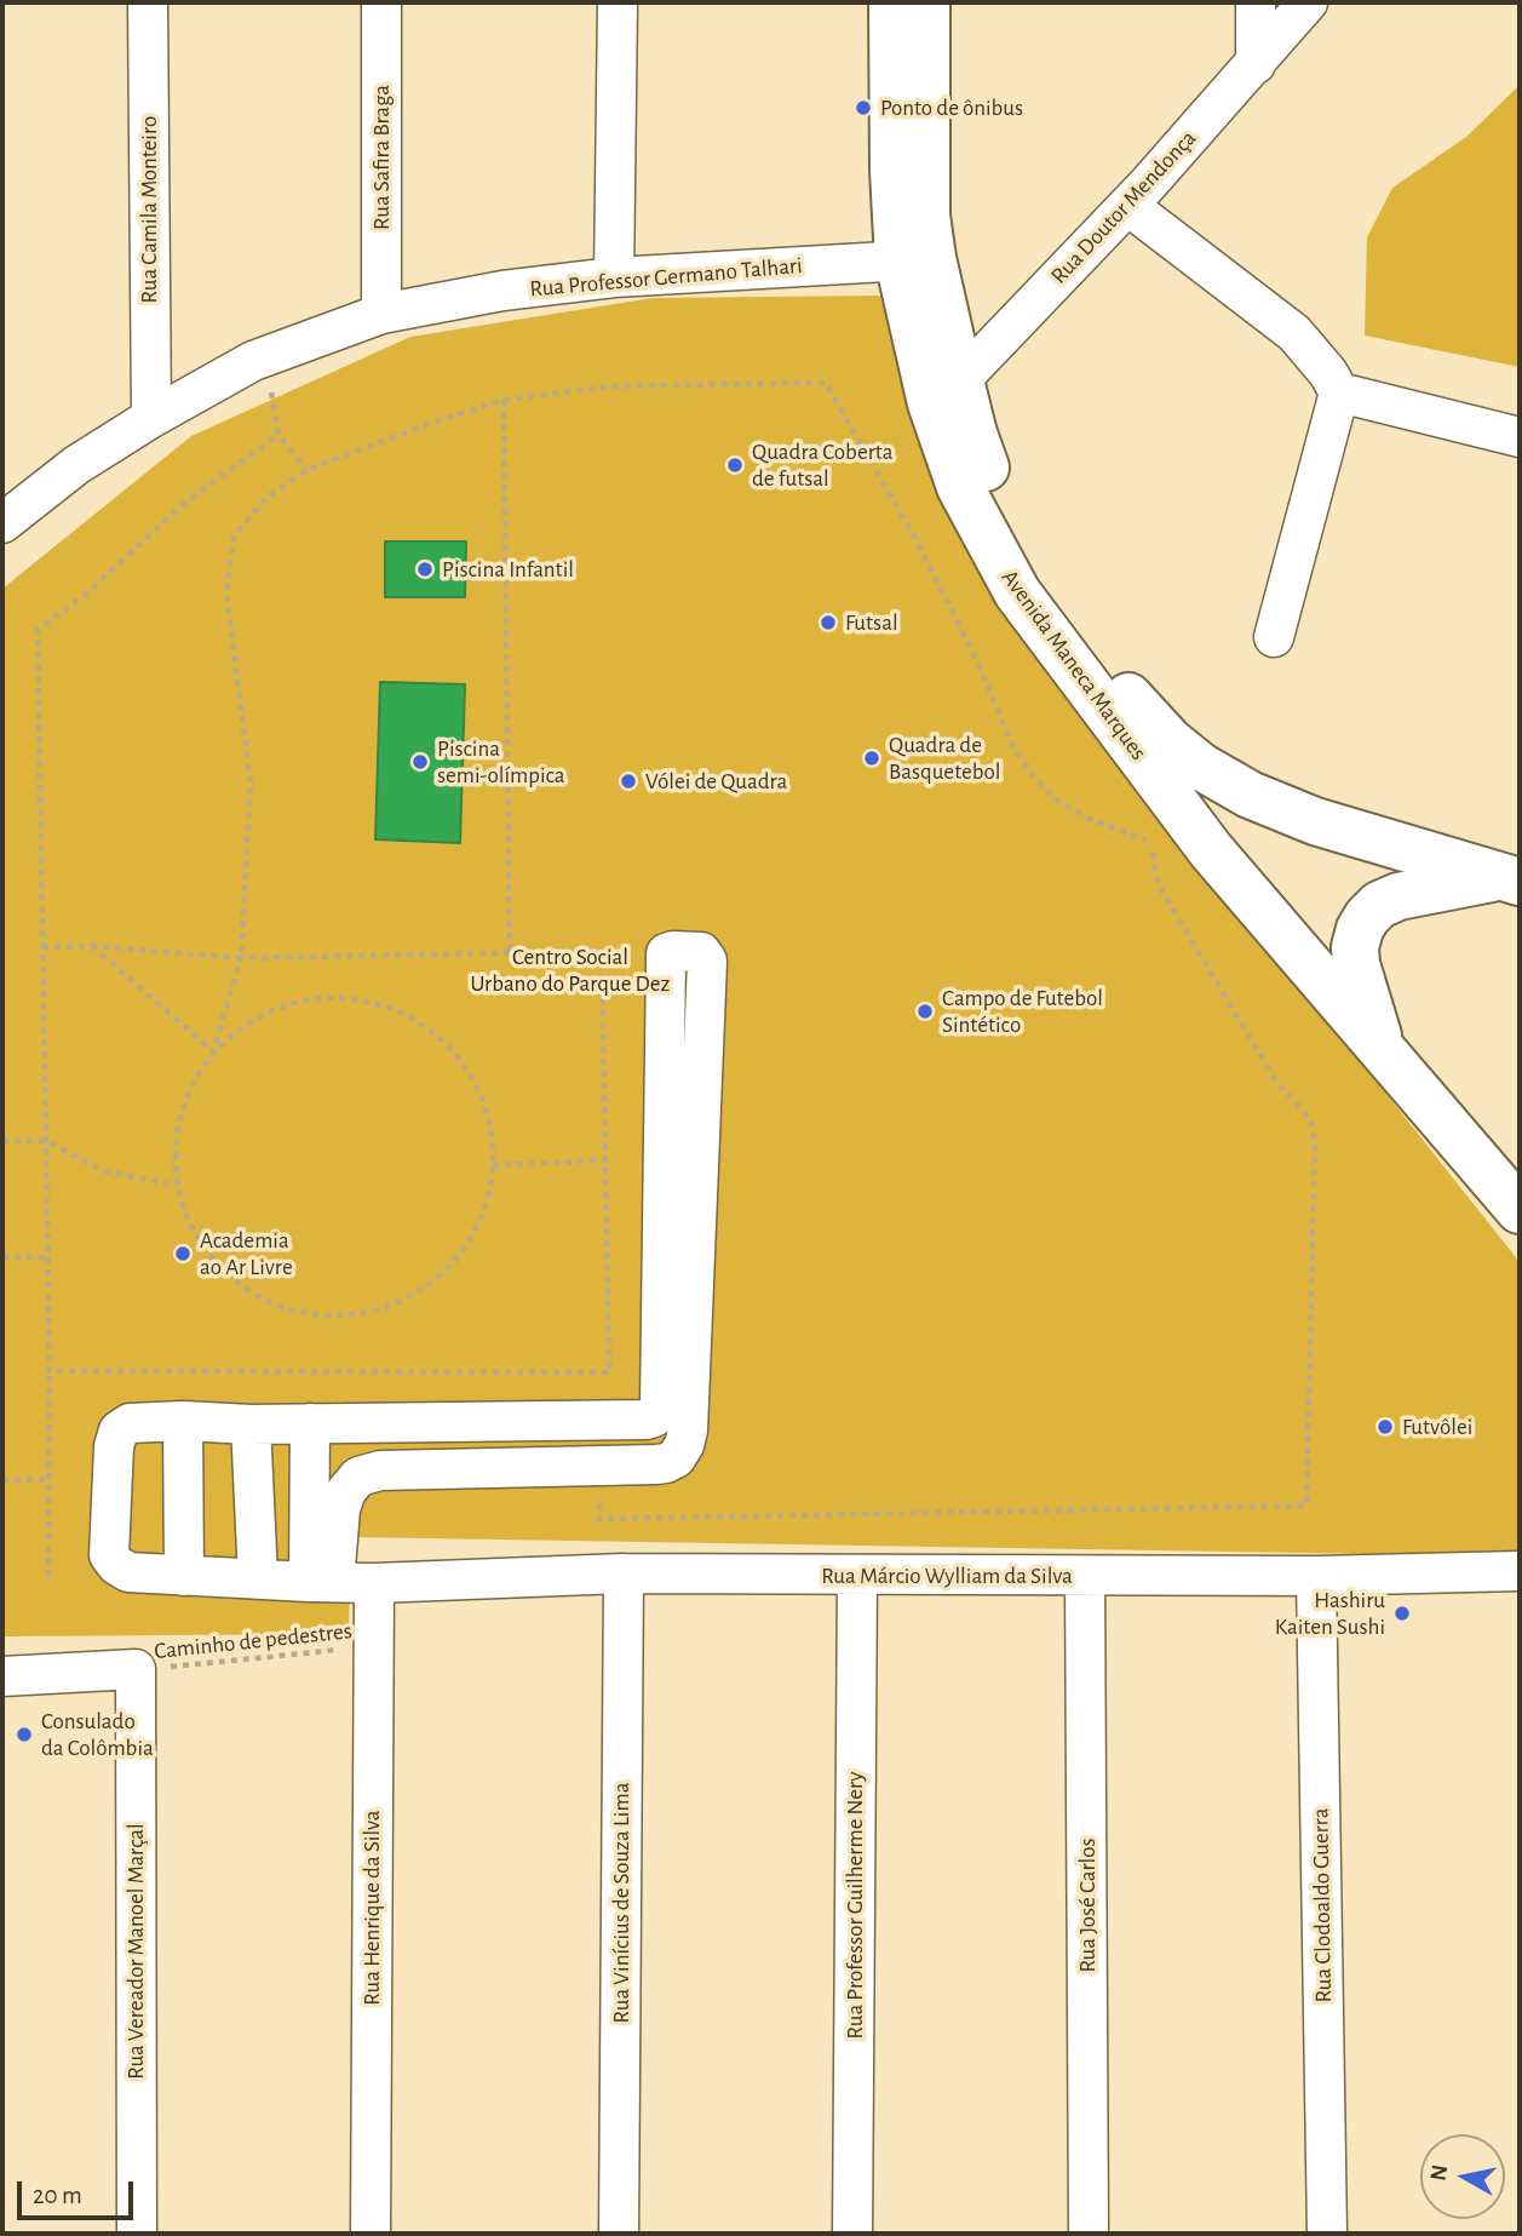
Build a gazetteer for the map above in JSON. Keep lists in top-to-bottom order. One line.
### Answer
{"streets":{"main road":["Avenida Maneca Marques"],"street":["Rua Safira Braga","Rua Doutor Mendonça","Rua Camila Monteiro","Rua Professor Germano Talhari","Rua Márcio Wylliam da Silva","Rua Vinícius de Souza Lima","Rua Professor Guilherme Nery","Rua José Carlos","Rua Clodoaldo Guerra","Rua Henrique da Silva","Rua Vereador Manoel Marçal"],"path":["Caminho de pedestres"]},"crossings":[["Rua Safira Braga","Rua Professor Germano Talhari"],["Rua Doutor Mendonça","Avenida Maneca Marques"],["Rua Camila Monteiro","Rua Professor Germano Talhari"],["Rua Professor Germano Talhari","Avenida Maneca Marques"],["Rua Márcio Wylliam da Silva","Rua Vinícius de Souza Lima"],["Rua Márcio Wylliam da Silva","Rua Professor Guilherme Nery"],["Rua Márcio Wylliam da Silva","Rua José Carlos"],["Rua Márcio Wylliam da Silva","Rua Clodoaldo Guerra"],["Rua Márcio Wylliam da Silva","Rua Henrique da Silva"],["Caminho de pedestres","Rua Henrique da Silva"],["Caminho de pedestres","Rua Vereador Manoel Marçal"]],"parks":["Centro Social Urbano do Parque Dez"],"places":["Ponto de ônibus","Quadra Coberta de futsal","Piscina Infantil","Futsal","Quadra de Basquetebol","Piscina semi-olímpica","Vólei de Quadra","Campo de Futebol Sintético","Academia ao Ar Livre","Futvôlei","Hashiru Kaiten Sushi","Consulado da Colômbia"],"scale_bar":"20 m","north":"left"}
